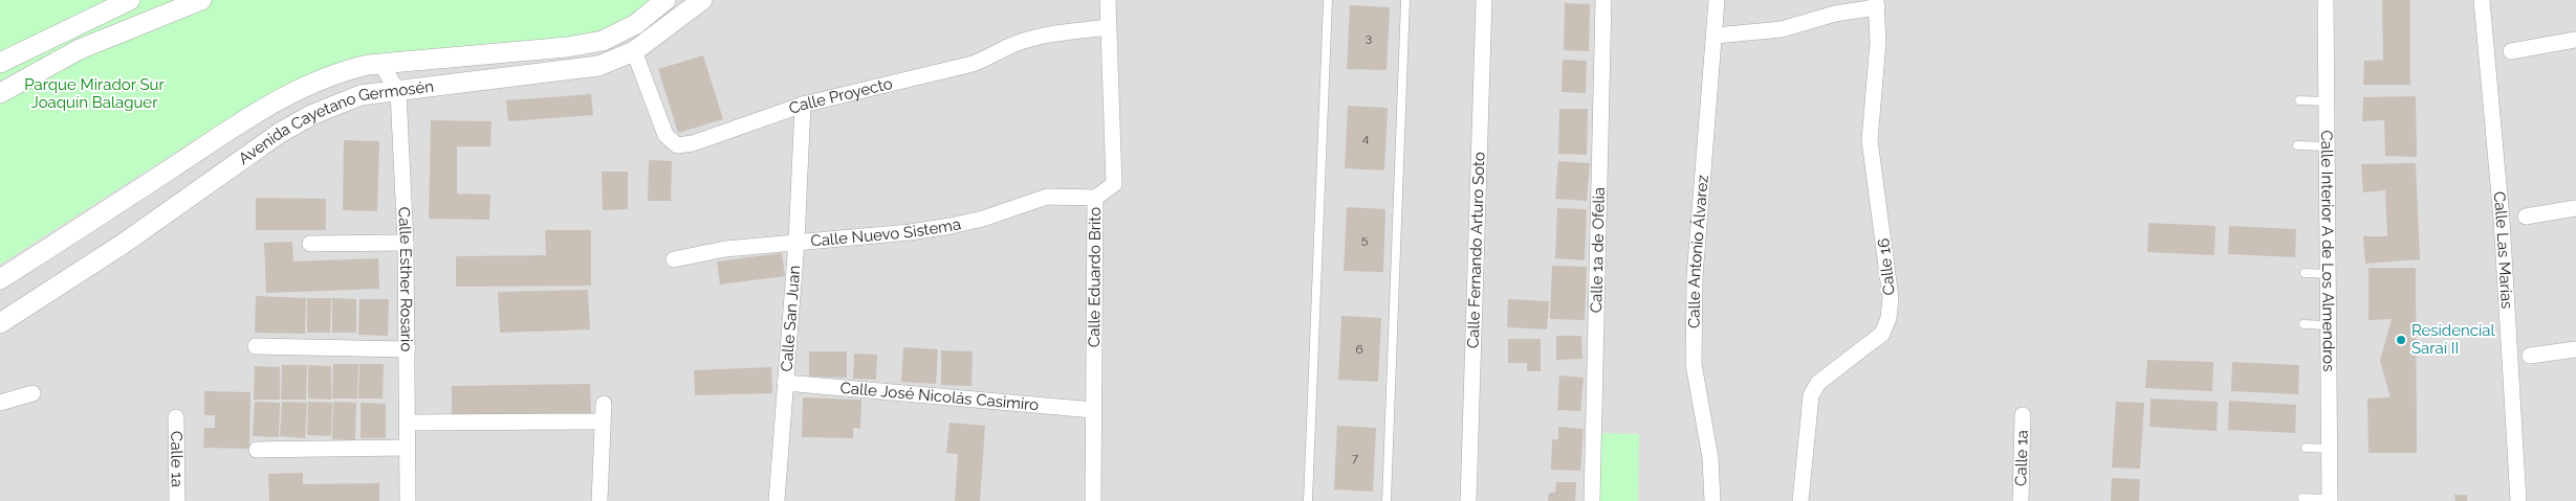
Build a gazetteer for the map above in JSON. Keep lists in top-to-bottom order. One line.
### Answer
{"streets":{"street":["Calle Proyecto","Avenida Cayetano Germosén","Calle Nuevo Sistema","Calle Fernando Arturo Soto","Calle 1a de Ofelia","Calle Las Marías","Calle Antonio Álvarez","Calle Interior A de Los Almendros","Calle 16","Calle Eduardo Brito","Calle Esther Rosario","Calle San Juan","Calle José Nicolás Casimiro","Calle 1a"]},"crossings":[["Calle Proyecto","Avenida Cayetano Germosén"],["Calle Proyecto","Calle Eduardo Brito"],["Calle Proyecto","Calle San Juan"],["Avenida Cayetano Germosén","Calle Esther Rosario"],["Calle Nuevo Sistema","Calle Eduardo Brito"],["Calle Nuevo Sistema","Calle San Juan"],["Calle Eduardo Brito","Calle José Nicolás Casimiro"],["Calle San Juan","Calle José Nicolás Casimiro"]],"parks":["Parque Mirador Sur Joaquín Balaguer"],"places":["Residencial Saraí II"],"house_numbers":["3","4","5","6","7"]}
